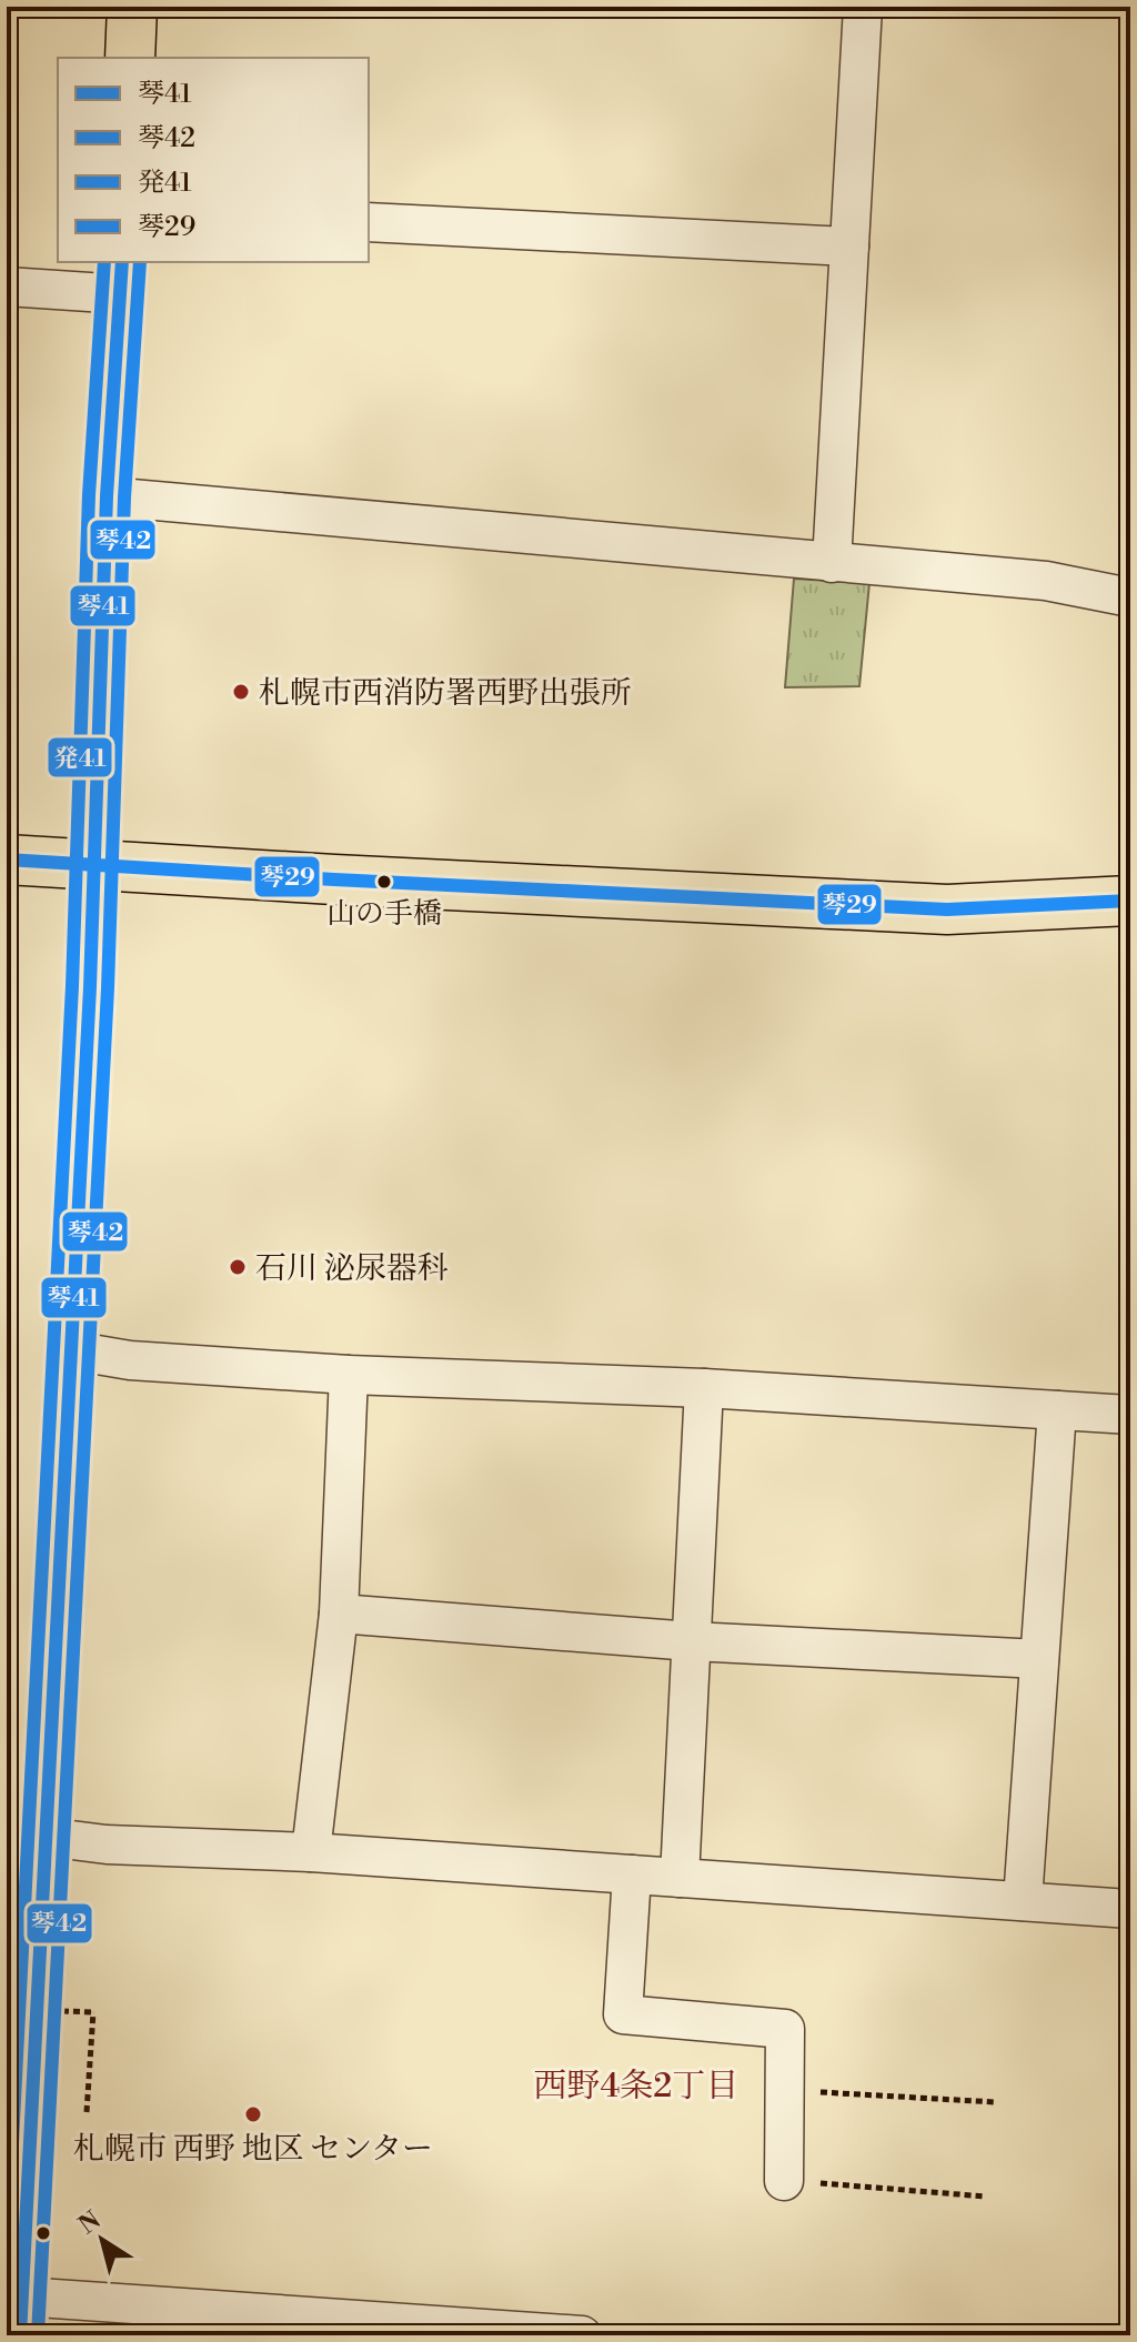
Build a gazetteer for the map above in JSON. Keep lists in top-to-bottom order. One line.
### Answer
{"districts":["西野4条2丁目"],"places":["札幌市西消防署西野出張所","山の手橋","石川 泌尿器科","札幌市 西野 地区 センター"],"lines":["transit line 琴41","transit line 琴42","transit line 発41","transit line 琴29"],"legend":["琴41","琴42","発41","琴29"],"north":"top left"}
